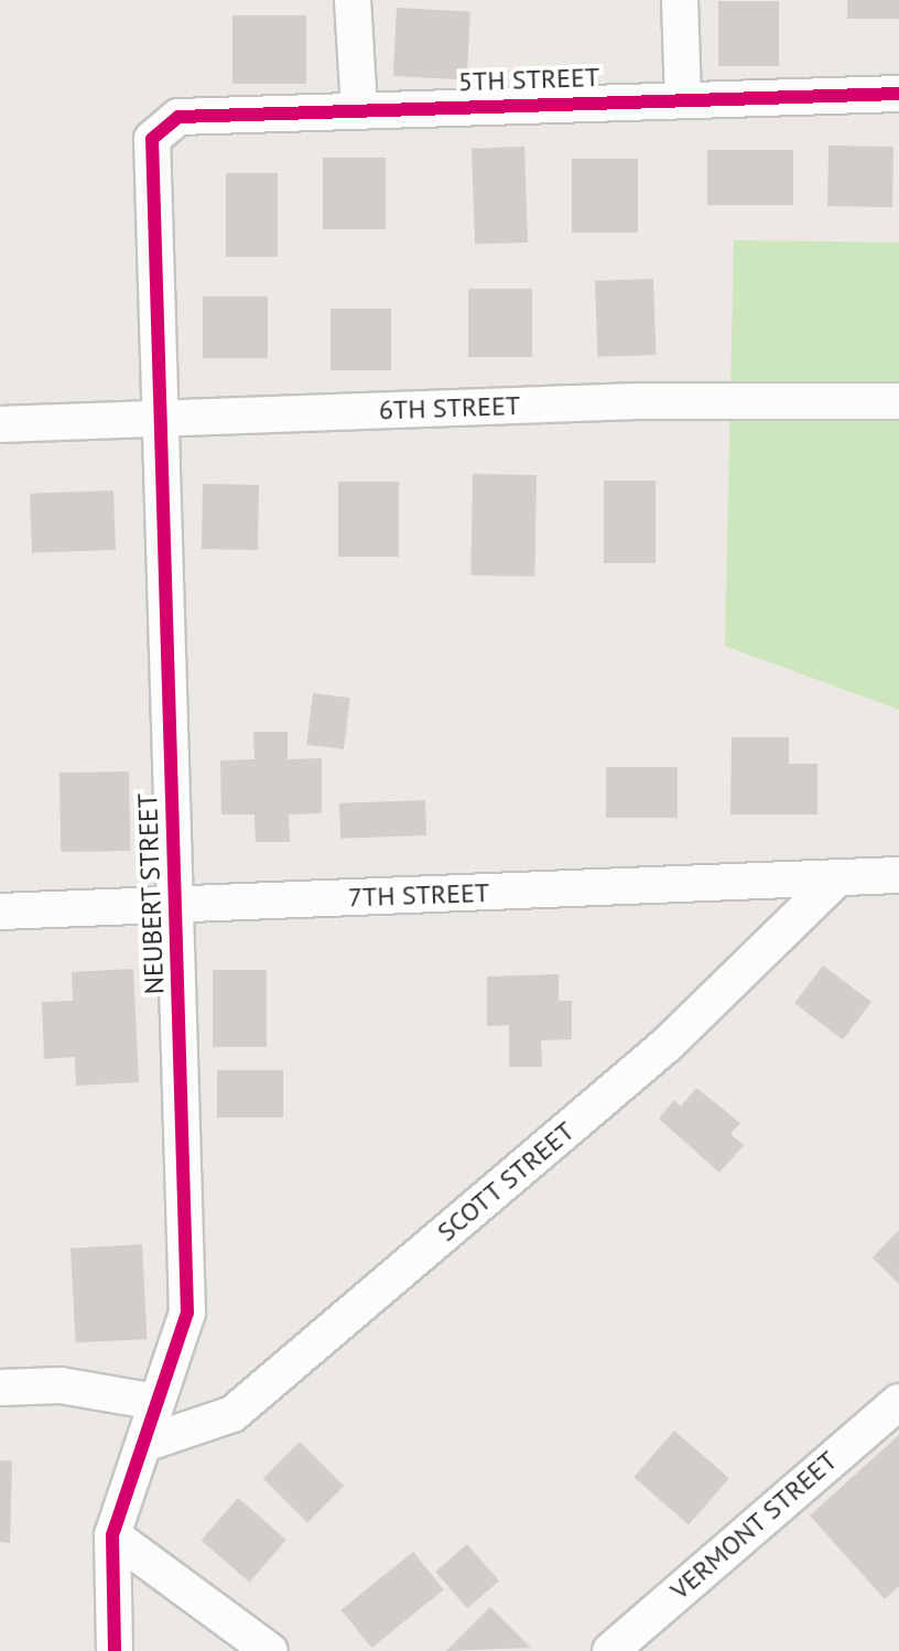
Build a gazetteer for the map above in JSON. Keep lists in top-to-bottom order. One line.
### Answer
{"streets":{"street":["5TH STREET","6TH STREET","NEUBERT STREET","7TH STREET","SCOTT STREET","VERMONT STREET"]},"crossings":[["5TH STREET","NEUBERT STREET"],["6TH STREET","NEUBERT STREET"],["NEUBERT STREET","7TH STREET"],["NEUBERT STREET","SCOTT STREET"],["7TH STREET","SCOTT STREET"]]}
